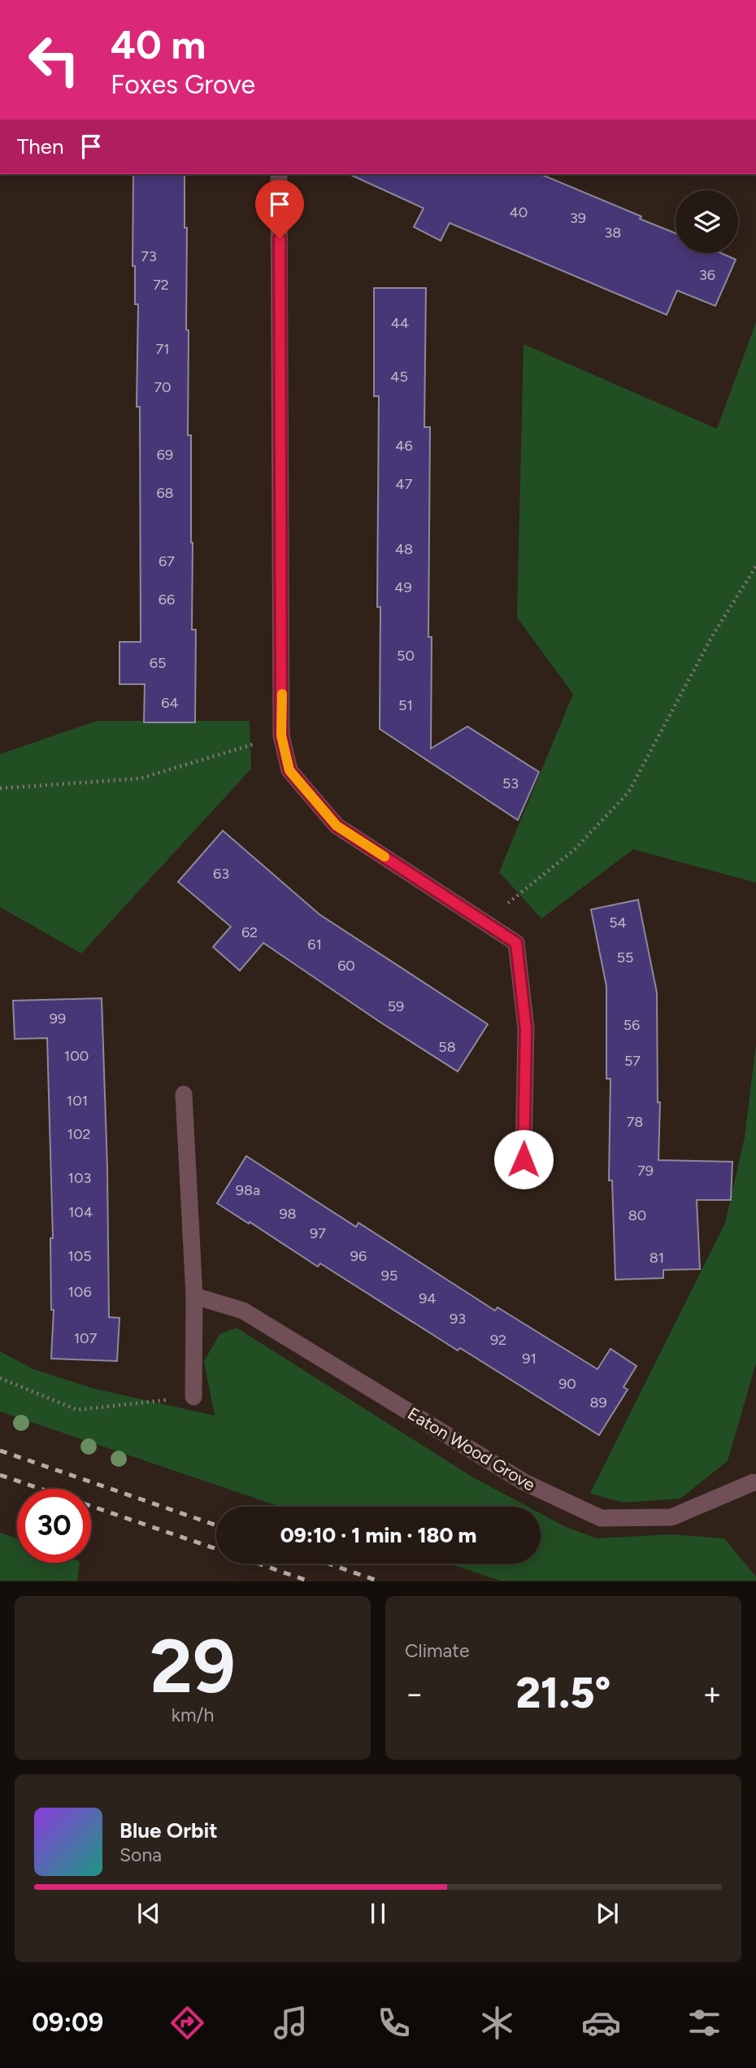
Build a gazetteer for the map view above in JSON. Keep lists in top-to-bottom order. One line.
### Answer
{"streets":{"street":["Eaton Wood Grove"]},"house_numbers":["40","39","38","73","36","72","44","71","45","70","46","69","47","68","48","67","49","66","50","65","64","51","53","63","54","62","61","55","60","59","99","56","58","100","57","101","78","102","79","103","98a","104","98","80","97","105","96","81","95","106","94","93","107","92","91","90","89"],"page":{"turn":["40 m","Foxes Grove"],"then":"Then","limit":"30","trip":"09:10 · 1 min · 180 m","tile":[["29","km/h"],"Climate"],"heat":["−","21.5°","+"],"song":["Blue Orbit","Sona"],"tabs":"09:09"}}
